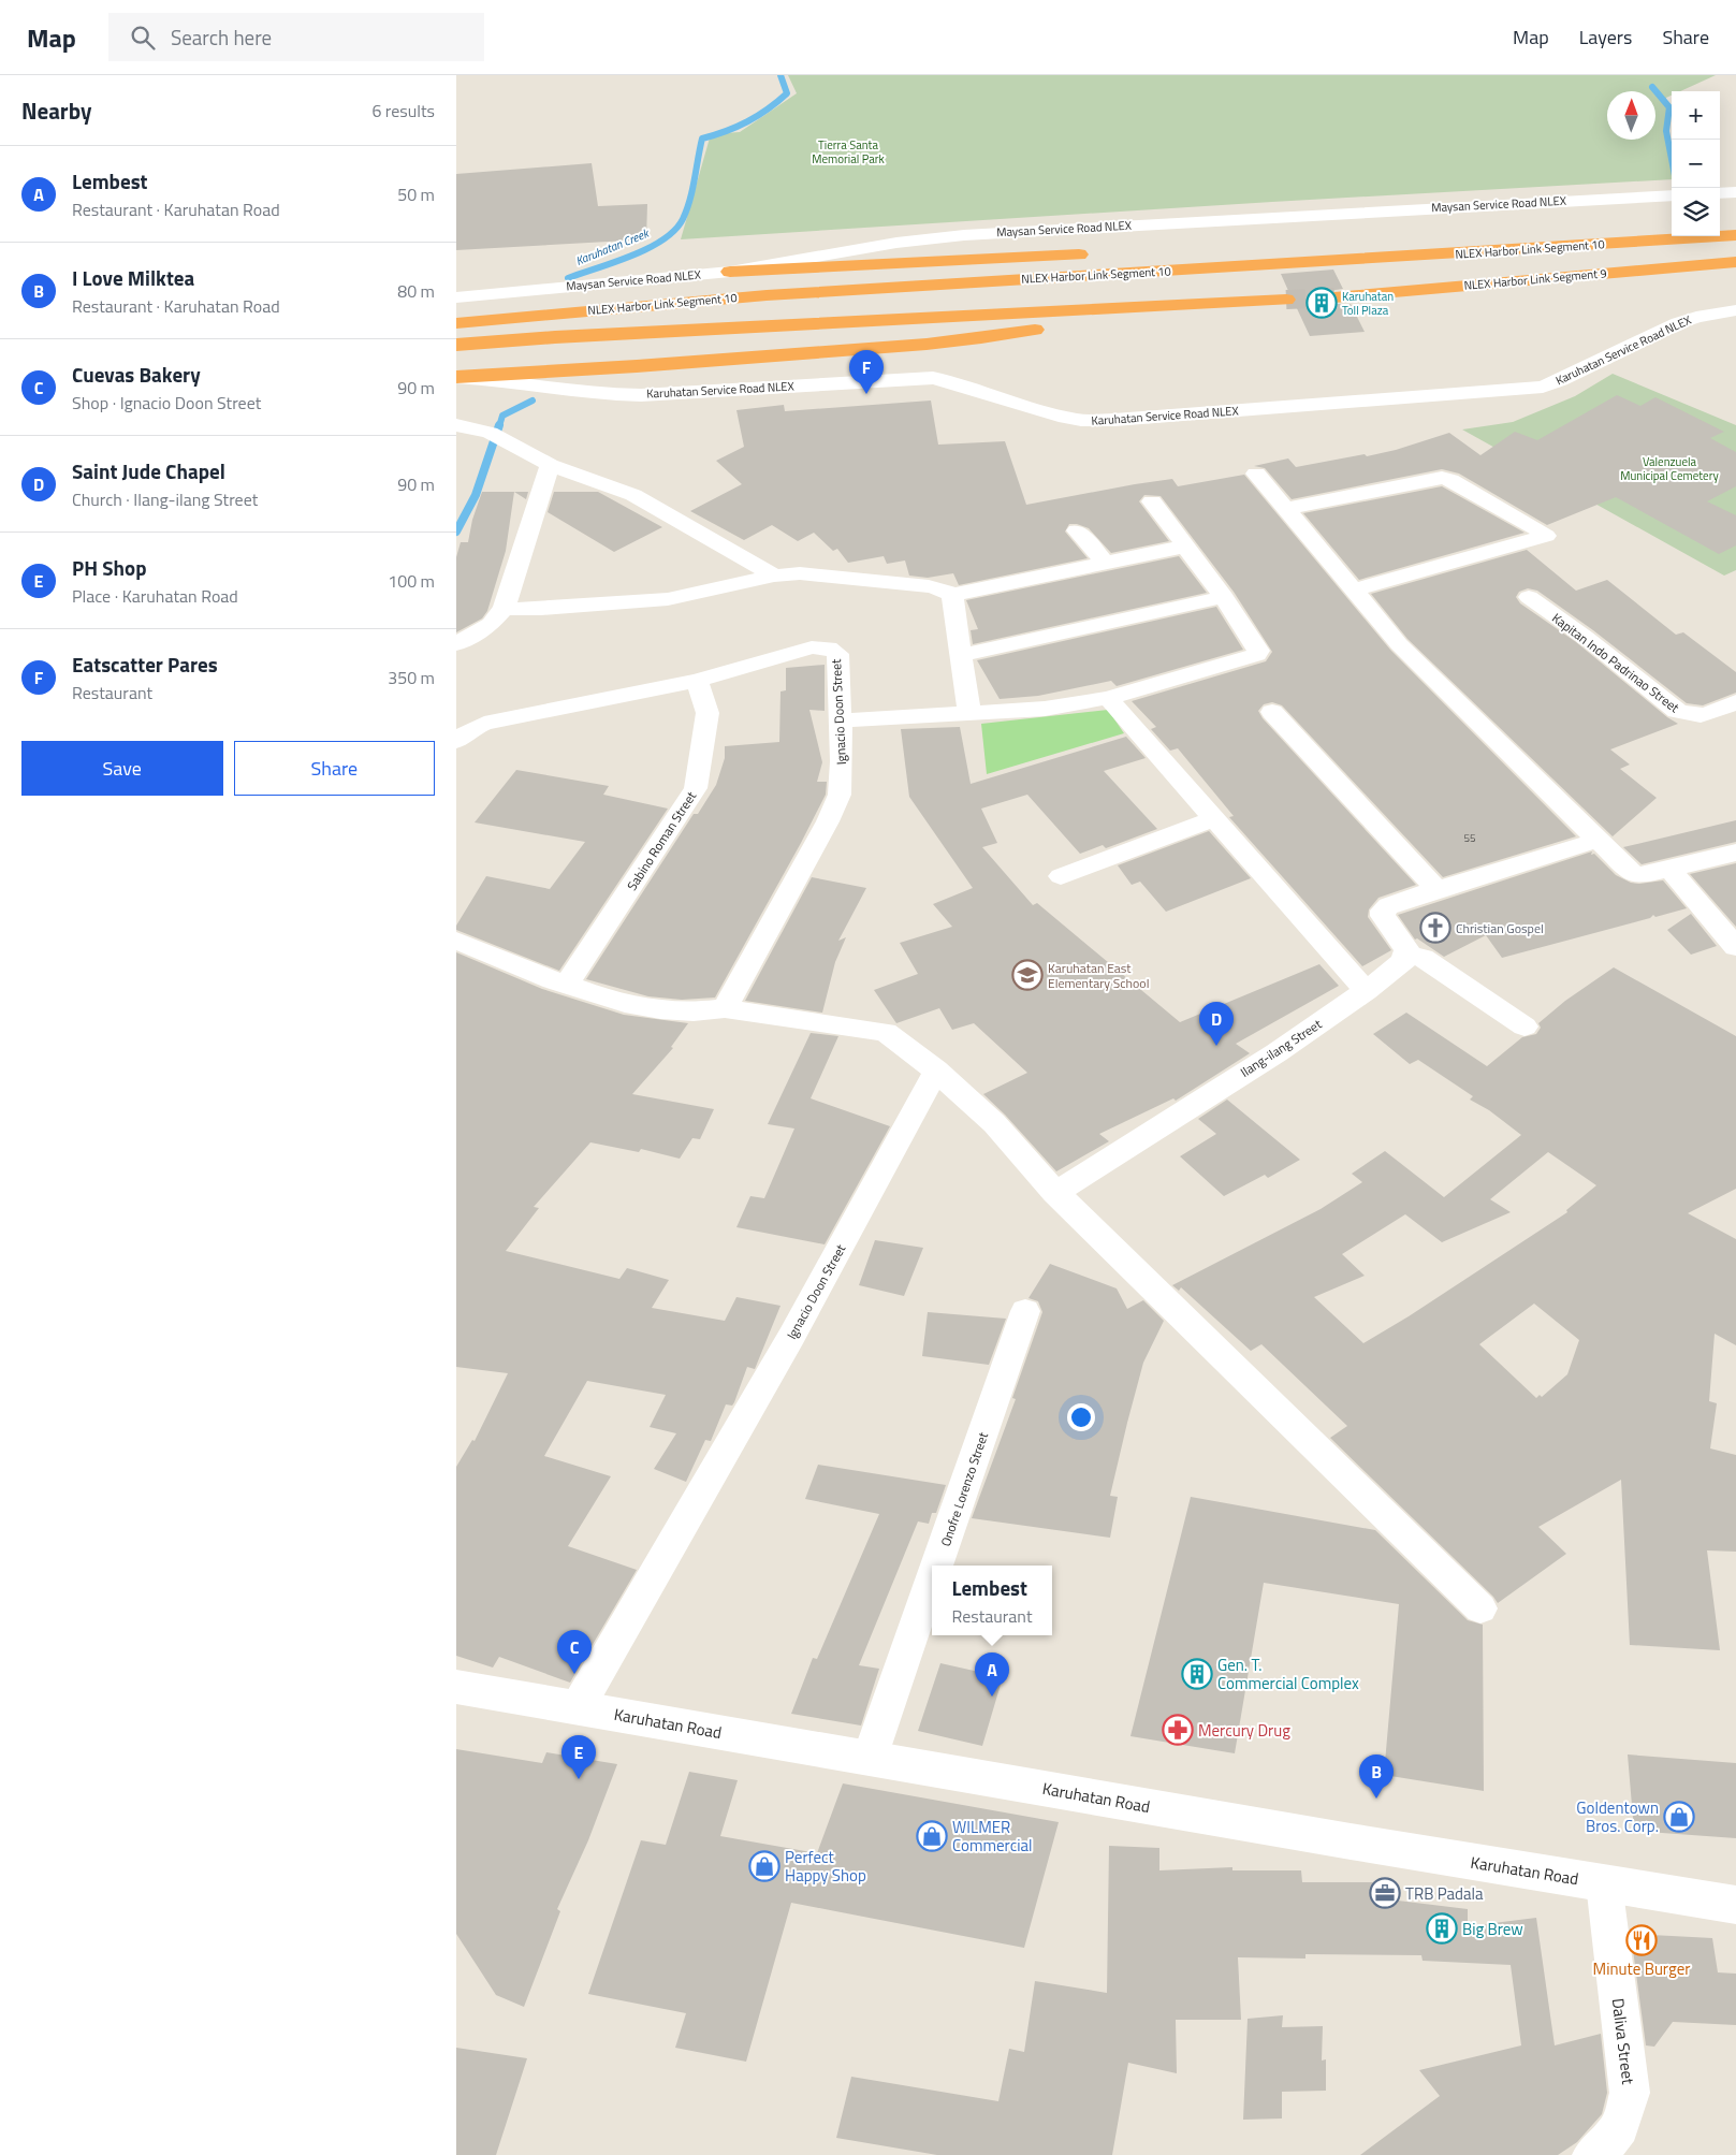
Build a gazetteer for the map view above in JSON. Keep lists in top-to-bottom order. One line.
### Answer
{"streets":{"highway":["NLEX Harbor Link Segment 10","NLEX Harbor Link Segment 9"],"street":["Maysan Service Road NLEX","Karuhatan Service Road NLEX","Kapitan Indo Padrinao Street","Ignacio Doon Street","Sabino Roman Street","Ilang-ilang Street","Onofre Lorenzo Street","Karuhatan Road","Daliva Street"]},"crossings":[["Ignacio Doon Street","Sabino Roman Street"],["Ignacio Doon Street","Karuhatan Road"],["Onofre Lorenzo Street","Karuhatan Road"],["Karuhatan Road","Daliva Street"]],"water":["Karuhatan Creek"],"parks":["Tierra Santa Memorial Park","Valenzuela Municipal Cemetery"],"places":{"building":["Karuhatan Toll Plaza","Gen. T. Commercial Complex","Big Brew"],"church":["Christian Gospel"],"school or university":["Karuhatan East Elementary School"],"pharmacy":["Mercury Drug"],"shop":["Goldentown Bros. Corp.","WILMER Commercial","Perfect Happy Shop"],"office":["TRB Padala"],"restaurant":["Minute Burger"]},"house_numbers":["55"],"north":"top","page":{"header":"Map","search":"Search here","nav":["Map","Layers","Share"],"heading":["Nearby","6 results"],"map_buttons":["+","−"],"list":[{"mark":"A","name":"Lembest","note":"Restaurant · Karuhatan Road","value":"50 m"},{"mark":"B","name":"I Love Milktea","note":"Restaurant · Karuhatan Road","value":"80 m"},{"mark":"C","name":"Cuevas Bakery","note":"Shop · Ignacio Doon Street","value":"90 m"},{"mark":"D","name":"Saint Jude Chapel","note":"Church · Ilang-ilang Street","value":"90 m"},{"mark":"E","name":"PH Shop","note":"Place · Karuhatan Road","value":"100 m"},{"mark":"F","name":"Eatscatter Pares","note":"Restaurant","value":"350 m"}],"pins":["F","D","C","A","E","B"],"buttons":["Save","Share"],"popup":["Lembest","Restaurant"]}}
